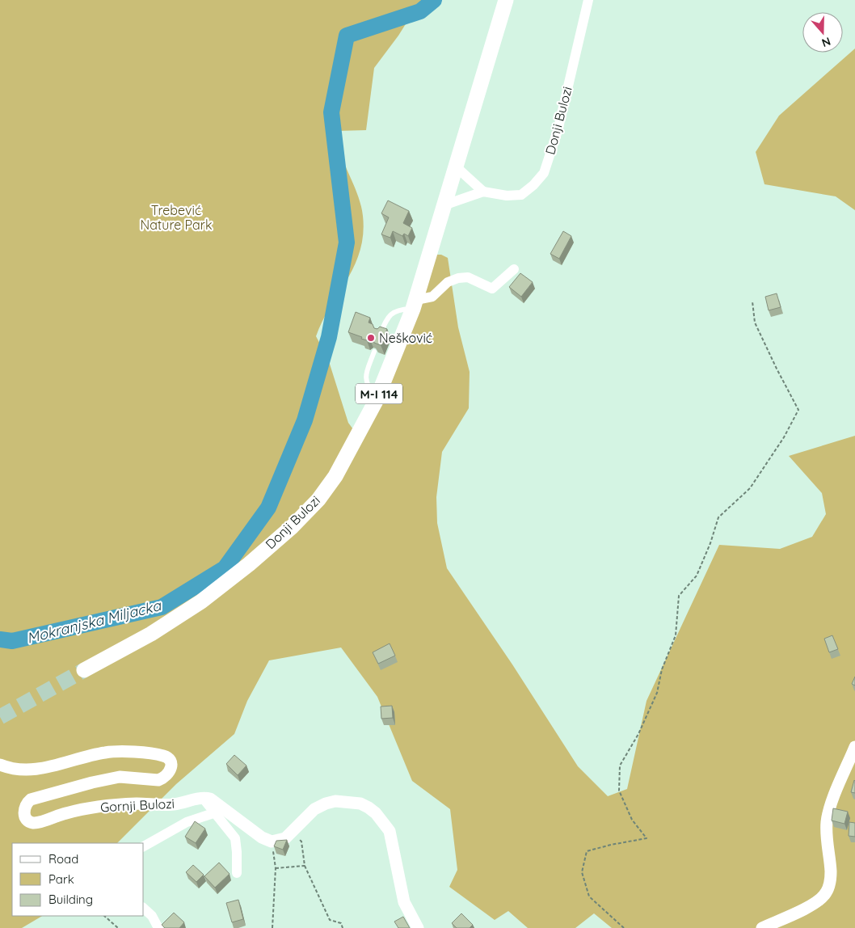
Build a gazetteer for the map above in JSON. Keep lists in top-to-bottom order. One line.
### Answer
{"streets":{"main road":["Donji Bulozi","M-I 114"],"street":["Gornji Bulozi"]},"water":["Mokranjska Miljacka"],"parks":["Trebević Nature Park"],"places":["Nešković"],"legend":["Road","Park","Building"],"north":"bottom"}
